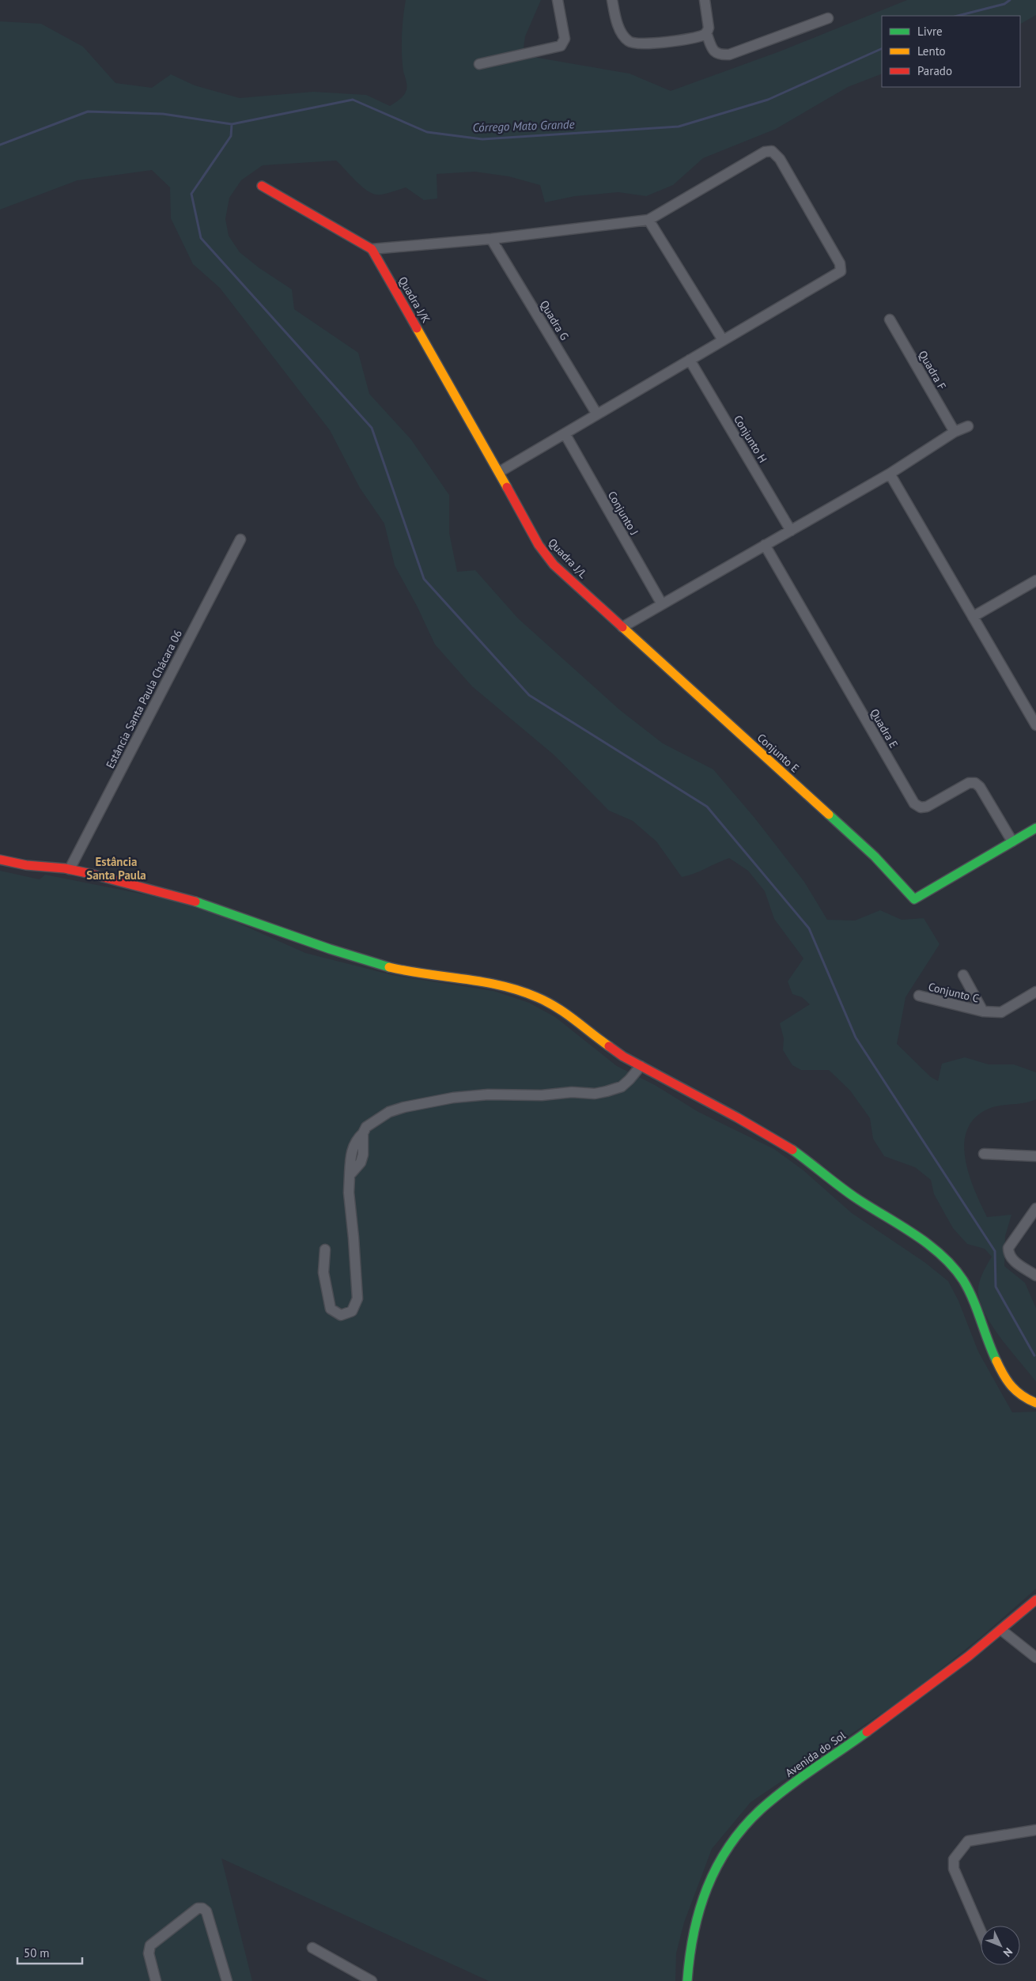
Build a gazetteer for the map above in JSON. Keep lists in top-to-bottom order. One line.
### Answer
{"streets":{"street":["Quadra J/K","Quadra G","Quadra F","Conjunto H","Conjunto J","Quadra J/L","Estância Santa Paula Chácara 06","Quadra E","Conjunto E","Conjunto C","Avenida do Sol"]},"crossings":[["Quadra J/K","Quadra J/L"],["Quadra J/L","Conjunto E"],["Quadra E","Conjunto E"]],"districts":["Estância Santa Paula"],"water":["Córrego Mato Grande"],"legend":["Livre","Lento","Parado"],"scale_bar":"50 m","north":"bottom right"}
